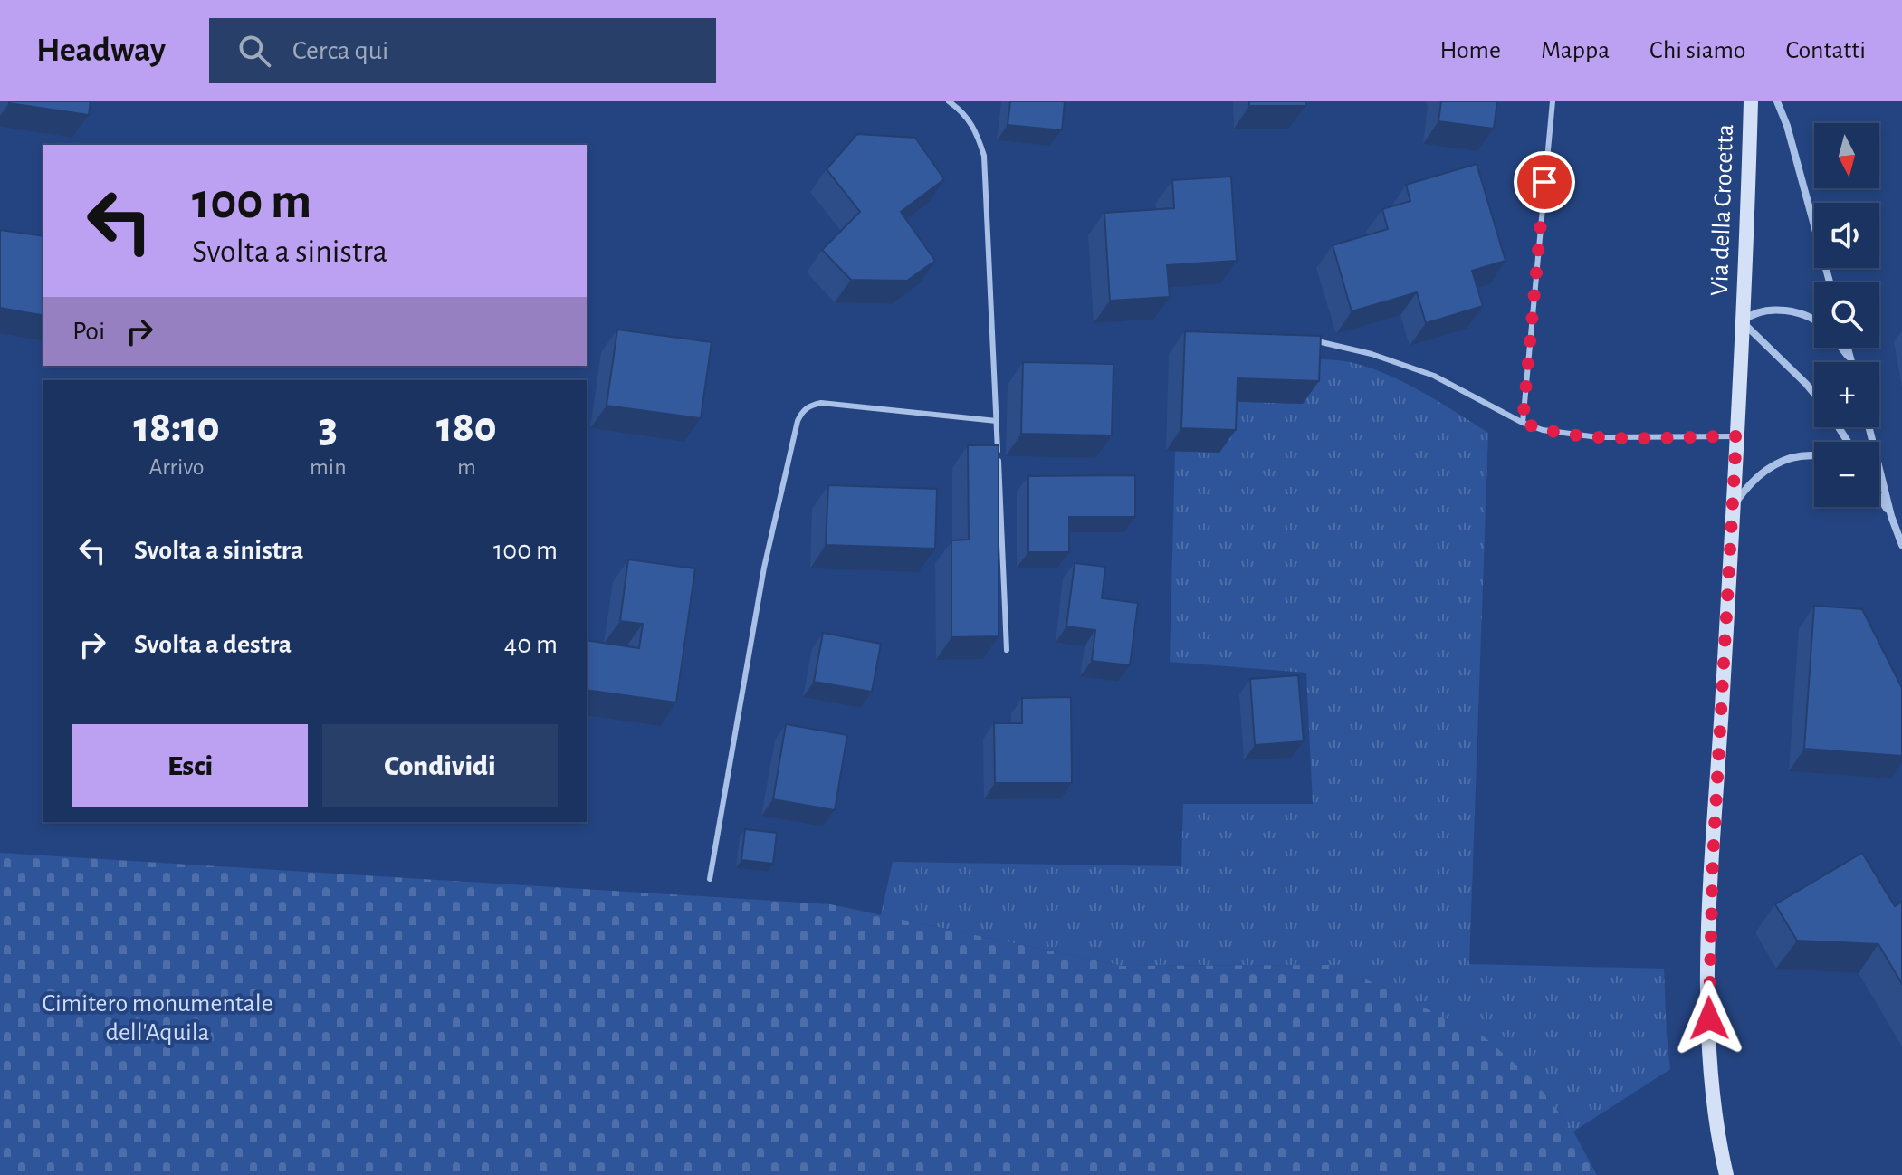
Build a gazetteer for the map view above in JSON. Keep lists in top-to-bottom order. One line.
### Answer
{"streets":{"main road":["Via della Crocetta"]},"parks":["Cimitero monumentale dell'Aquila"],"north":"bottom","page":{"header":"Headway","search":"Cerca qui","nav":["Home","Mappa","Chi siamo","Contatti"],"map_buttons":["+","−"],"turn":["100 m","Svolta a sinistra"],"then":"Poi","eta":["18:10","Arrivo","3","min","180","m"],"list":[{"name":"Svolta a sinistra","value":"100 m"},{"name":"Svolta a destra","value":"40 m"}],"buttons":["Esci","Condividi"]}}
